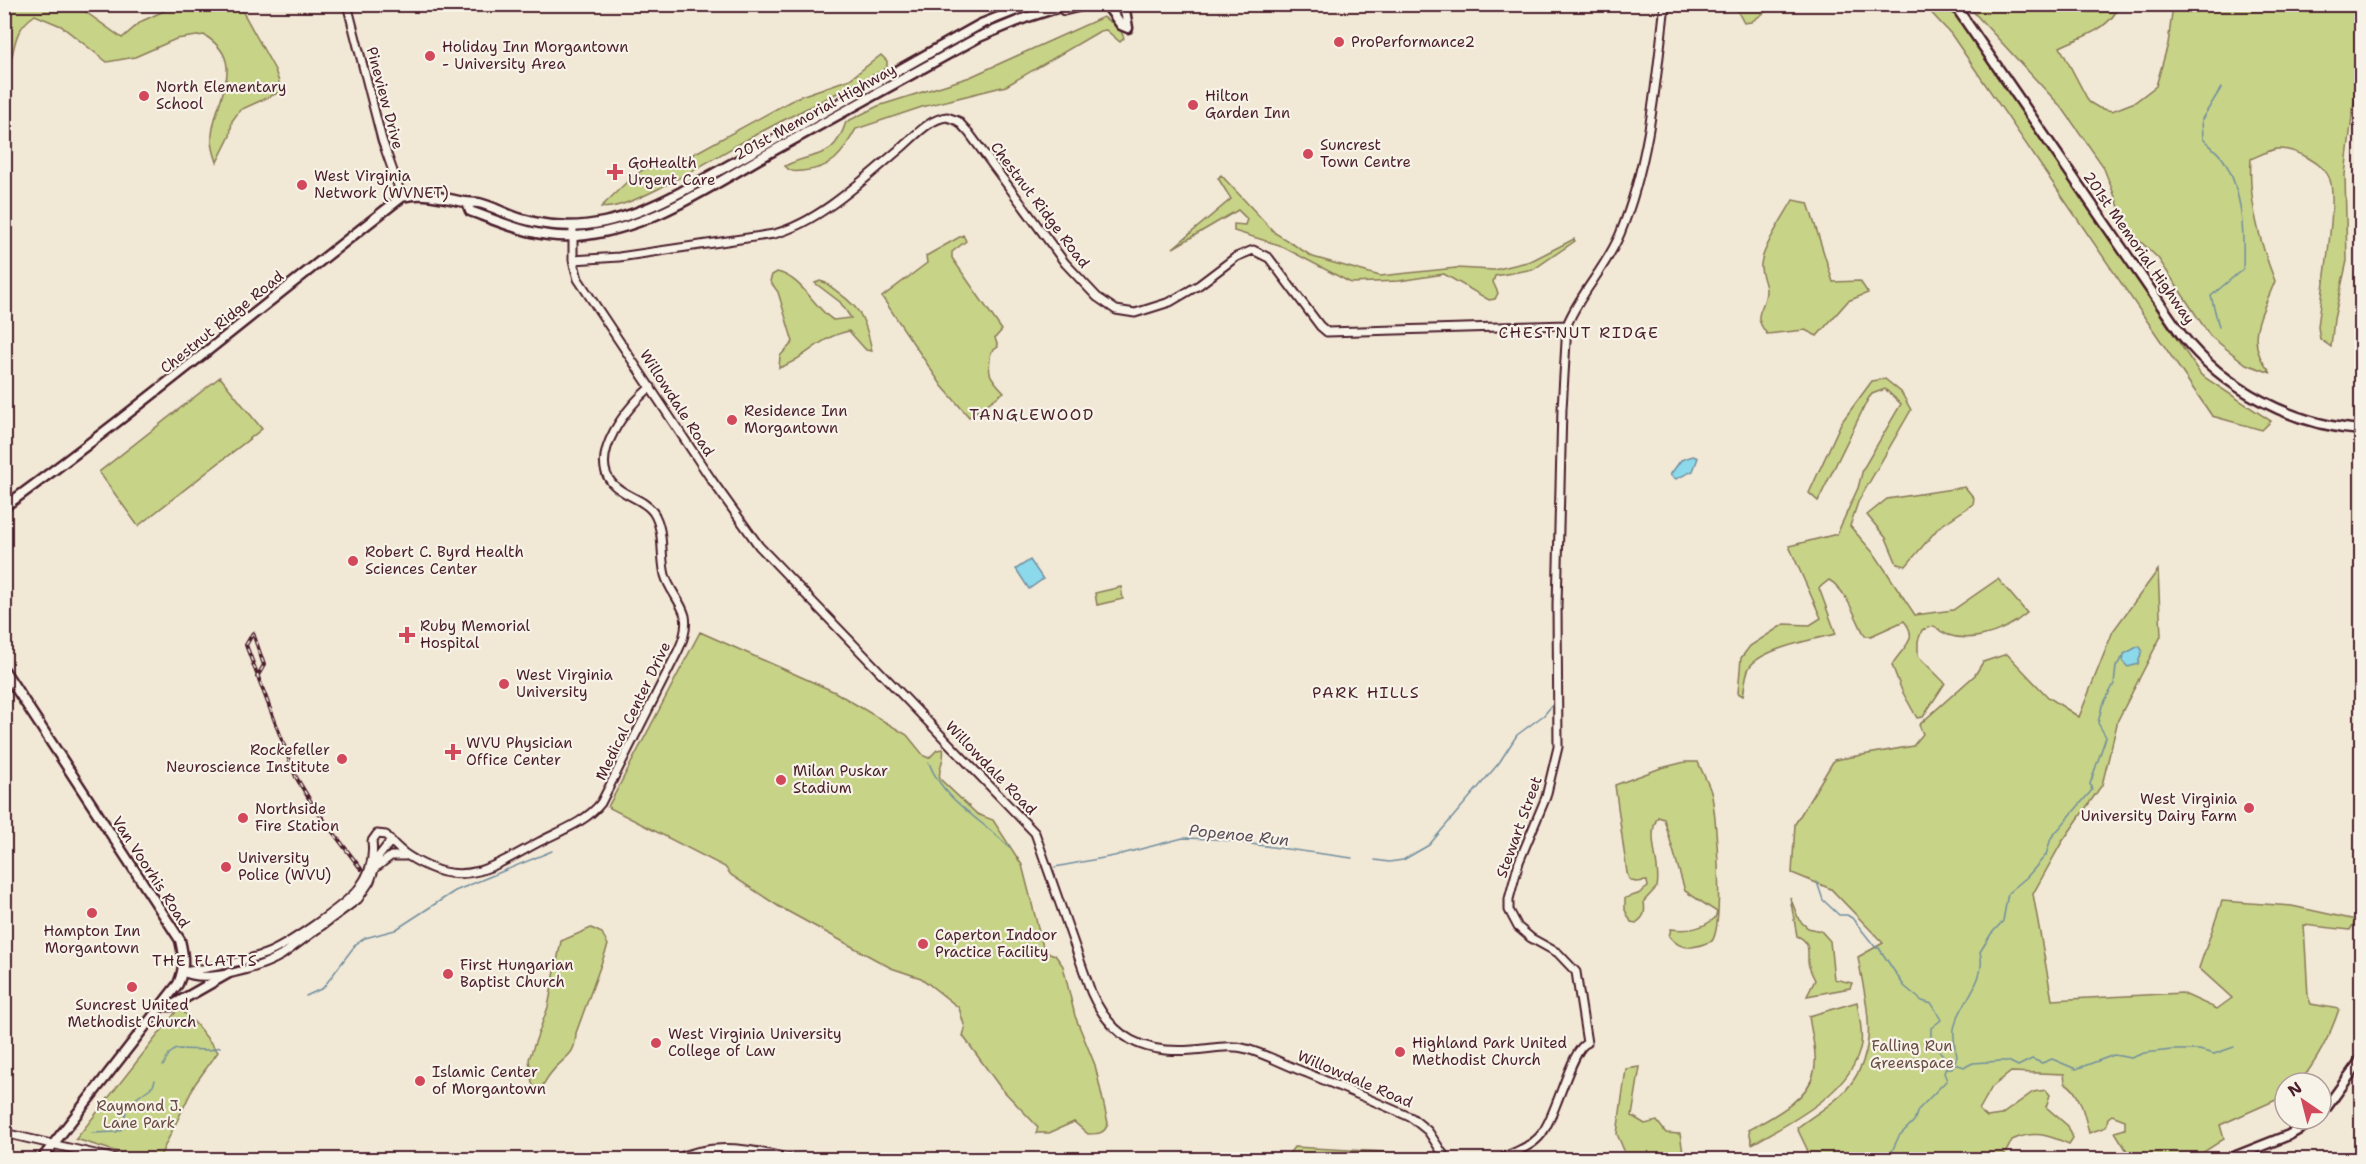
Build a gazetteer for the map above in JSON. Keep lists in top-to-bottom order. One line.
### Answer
{"streets":{"main road":["201st Memorial Highway","Chestnut Ridge Road","Van Voorhis Road"],"street":["Pineview Drive","Willowdale Road","Medical Center Drive","Stewart Street"]},"crossings":[["Pineview Drive","Chestnut Ridge Road"],["Chestnut Ridge Road","Willowdale Road"],["Chestnut Ridge Road","Stewart Street"],["Willowdale Road","Medical Center Drive"]],"districts":["CHESTNUT RIDGE","TANGLEWOOD","PARK HILLS","THE FLATTS"],"water":["Popenoe Run"],"parks":["Falling Run Greenspace","Raymond J. Lane Park"],"places":{"other":["ProPerformance2","Holiday Inn Morgantown - University Area","North Elementary School","Hilton Garden Inn","Suncrest Town Centre","West Virginia Network (WVNET)","Residence Inn Morgantown","Robert C. Byrd Health Sciences Center","West Virginia University","Rockefeller Neuroscience Institute","Milan Puskar Stadium","West Virginia University Dairy Farm","Northside Fire Station","University Police (WVU)","Hampton Inn Morgantown","Caperton Indoor Practice Facility","First Hungarian Baptist Church","Suncrest United Methodist Church","West Virginia University College of Law","Highland Park United Methodist Church","Islamic Center of Morgantown"],"health":["GoHealth Urgent Care","Ruby Memorial Hospital","WVU Physician Office Center"]},"north":"top left"}
